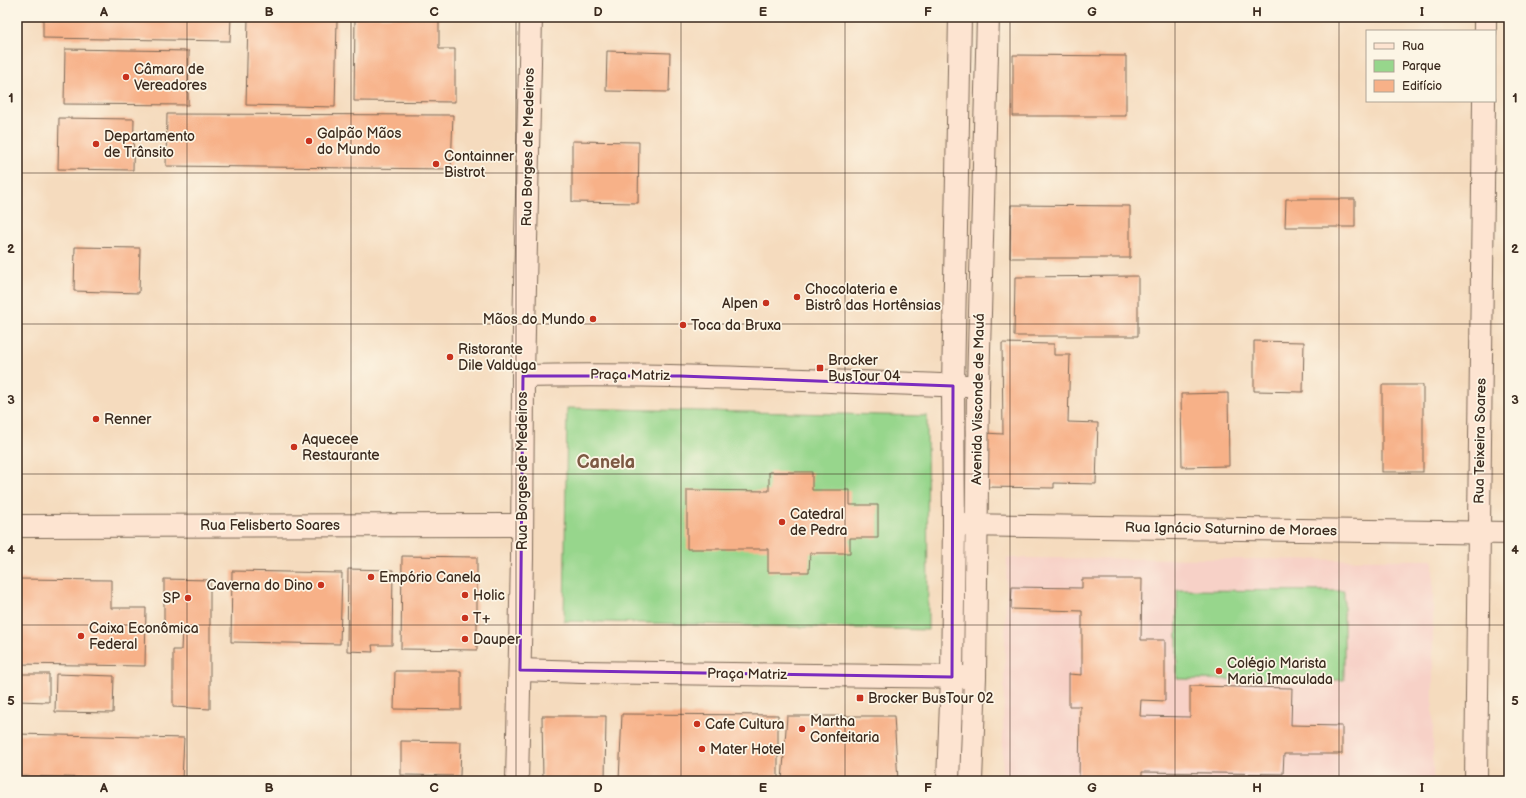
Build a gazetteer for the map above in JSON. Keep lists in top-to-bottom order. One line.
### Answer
{"streets":{"street":["Rua Borges de Medeiros","Praça Matriz","Avenida Visconde de Mauá","Rua Teixeira Soares","Rua Felisberto Soares","Rua Ignácio Saturnino de Moraes"]},"crossings":[["Rua Borges de Medeiros","Praça Matriz"],["Rua Borges de Medeiros","Rua Felisberto Soares"],["Praça Matriz","Avenida Visconde de Mauá"],["Avenida Visconde de Mauá","Rua Ignácio Saturnino de Moraes"],["Rua Teixeira Soares","Rua Ignácio Saturnino de Moraes"]],"districts":["Canela"],"places":{"other":["Câmara de Vereadores","Galpão Mãos do Mundo","Departamento de Trânsito","Containner Bistrot","Chocolateria e Bistrô das Hortênsias","Alpen","Mãos do Mundo","Toca da Bruxa","Ristorante Dile Valduga","Renner","Aquecee Restaurante","Catedral de Pedra","Empório Canela","Caverna do Dino","Holic","SP","T+","Caixa Econômica Federal","Dauper","Colégio Marista Maria Imaculada","Cafe Cultura","Martha Confeitaria","Mater Hotel"],"transit":["Brocker BusTour 04","Brocker BusTour 02"]},"legend":["Rua","Parque","Edifício"],"grid":{"columns":["A","B","C","D","E","F","G","H","I"],"rows":["1","2","3","4","5"]}}
